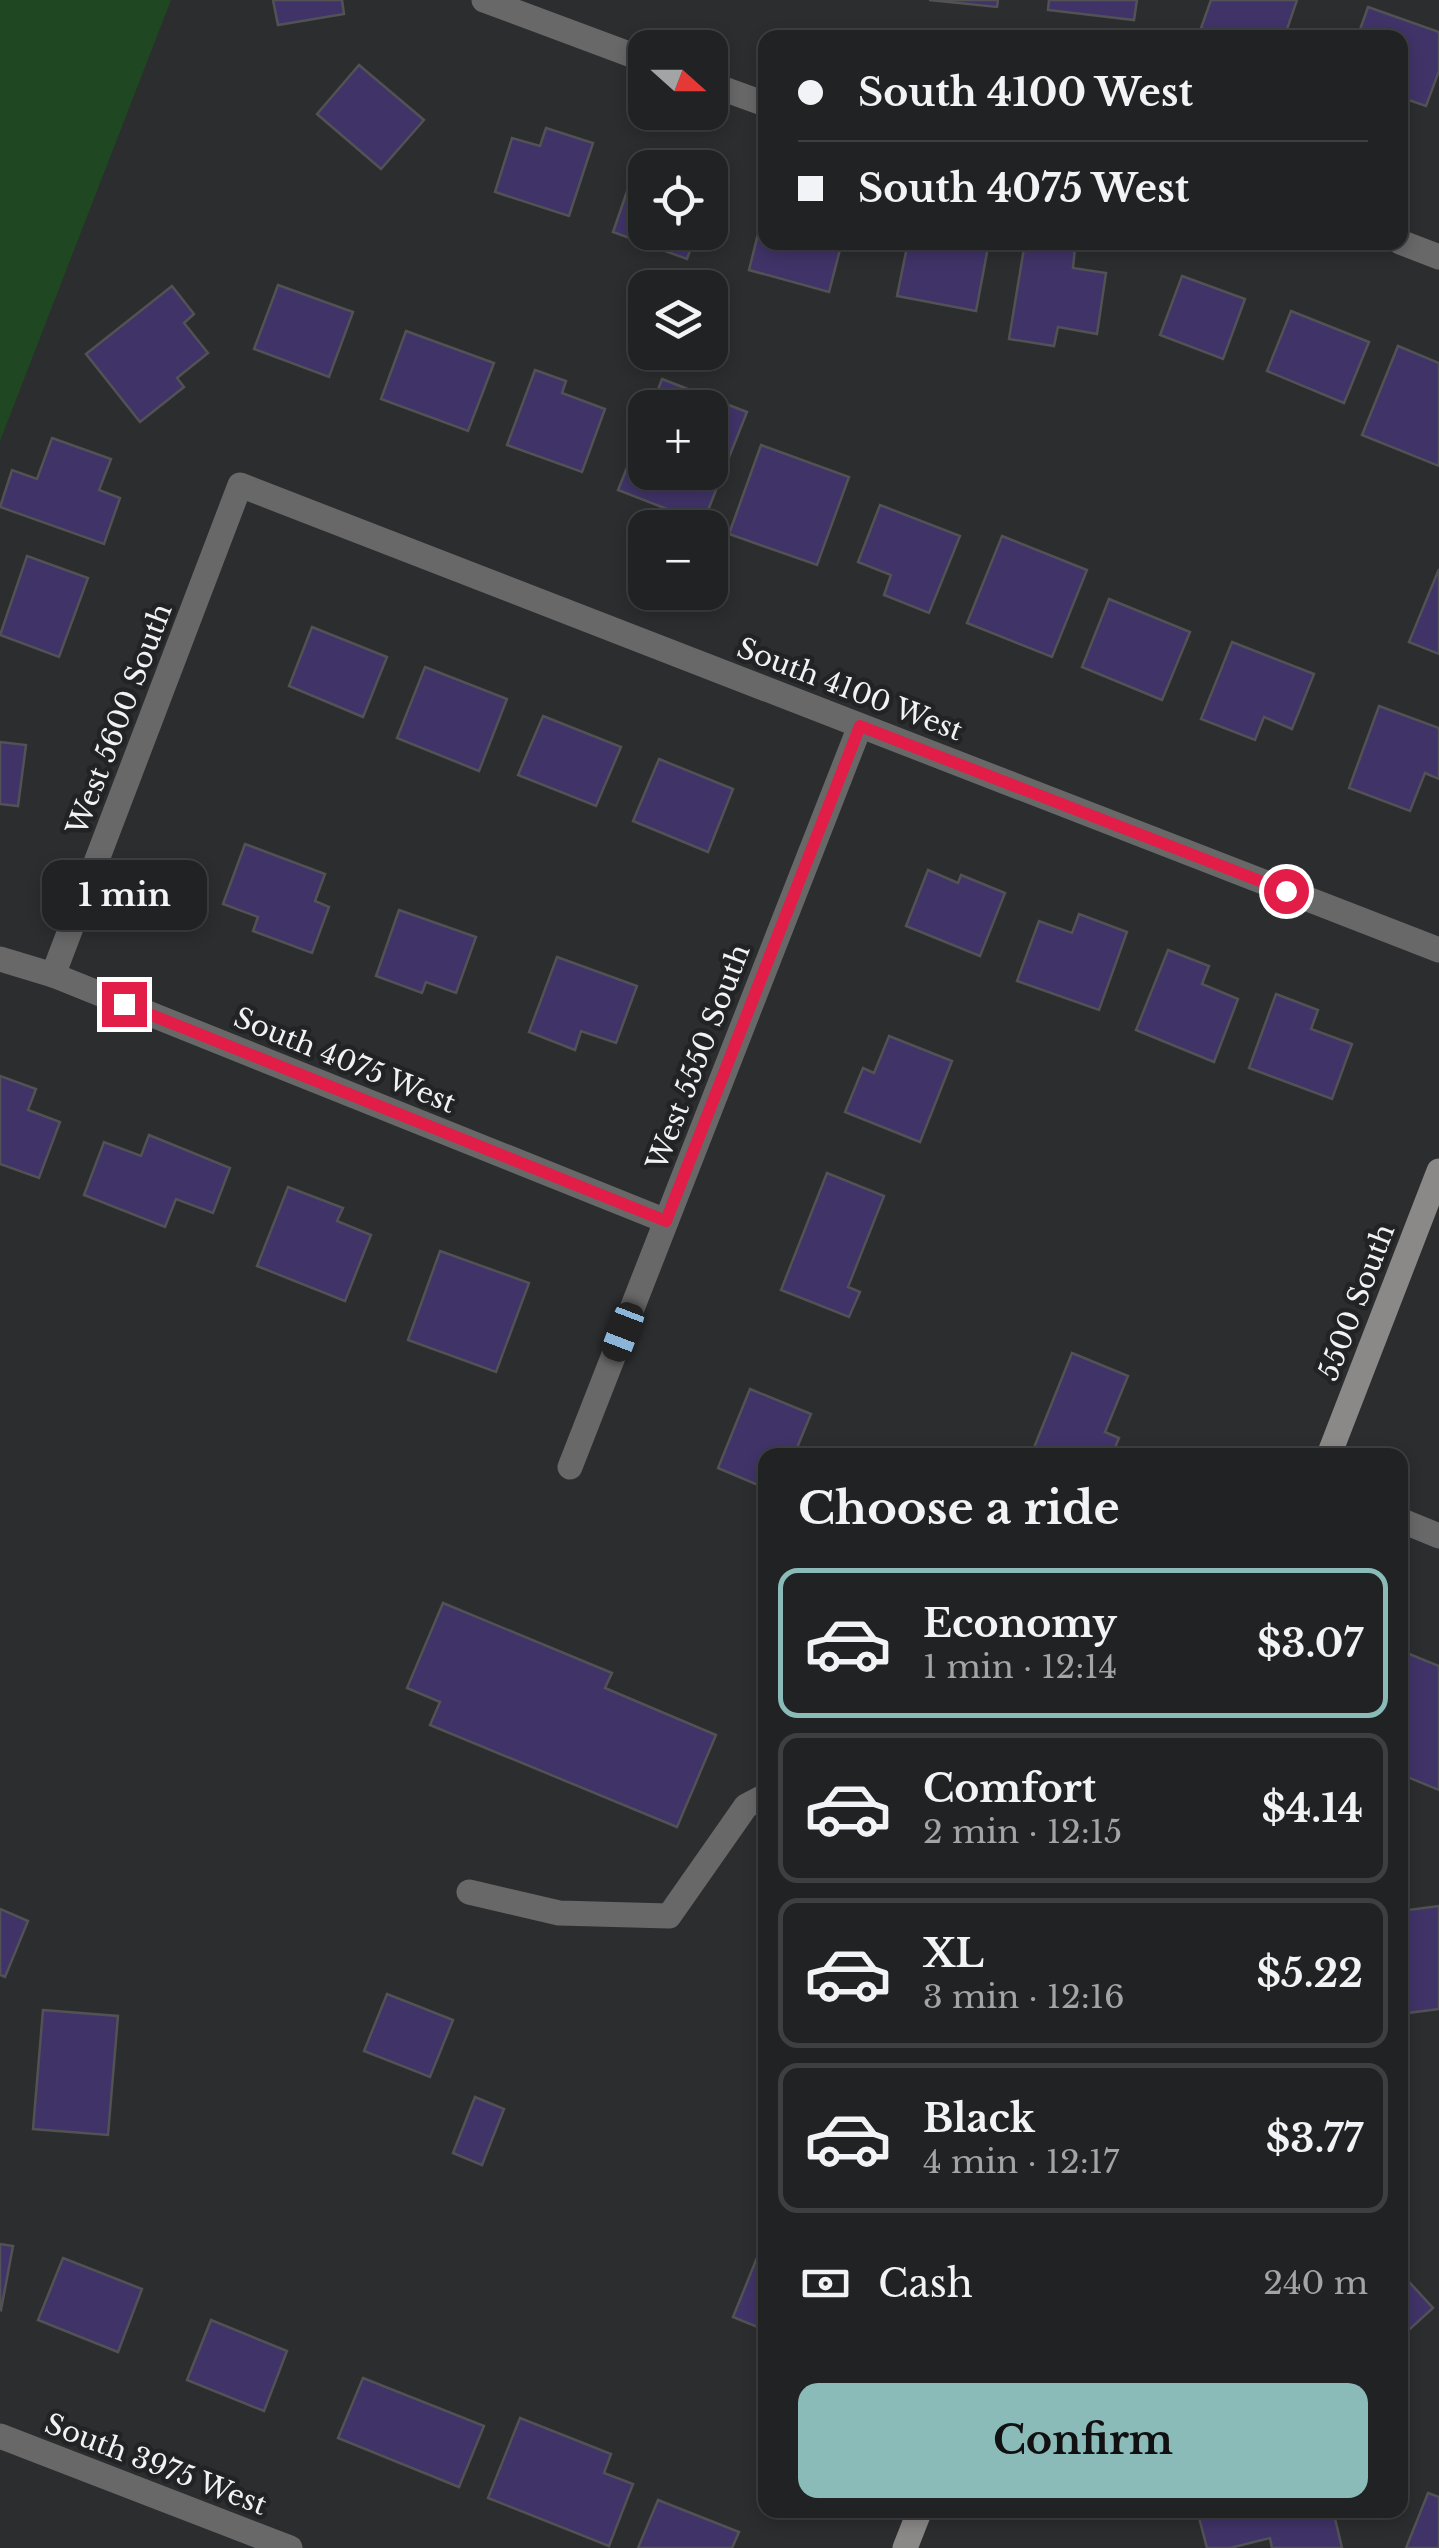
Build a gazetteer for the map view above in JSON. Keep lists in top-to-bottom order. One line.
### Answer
{"streets":{"main road":["5500 South"],"street":["South 4100 West","West 5600 South","West 5550 South","South 4075 West","South 3975 West"]},"crossings":[["South 4100 West","West 5600 South"],["South 4100 West","West 5550 South"],["West 5600 South","South 4075 West"],["West 5550 South","South 4075 West"]],"north":"right","page":{"map_buttons":["+","−"],"banner":["South 4100 West","South 4075 West"],"bubble":"1 min","heading":"Choose a ride","list":[{"name":"Economy","note":"1 min · 12:14","value":"$3.07"},{"name":"Comfort","note":"2 min · 12:15","value":"$4.14"},{"name":"XL","note":"3 min · 12:16","value":"$5.22"},{"name":"Black","note":"4 min · 12:17","value":"$3.77"}],"pay":["Cash","240 m"],"buttons":"Confirm"}}
